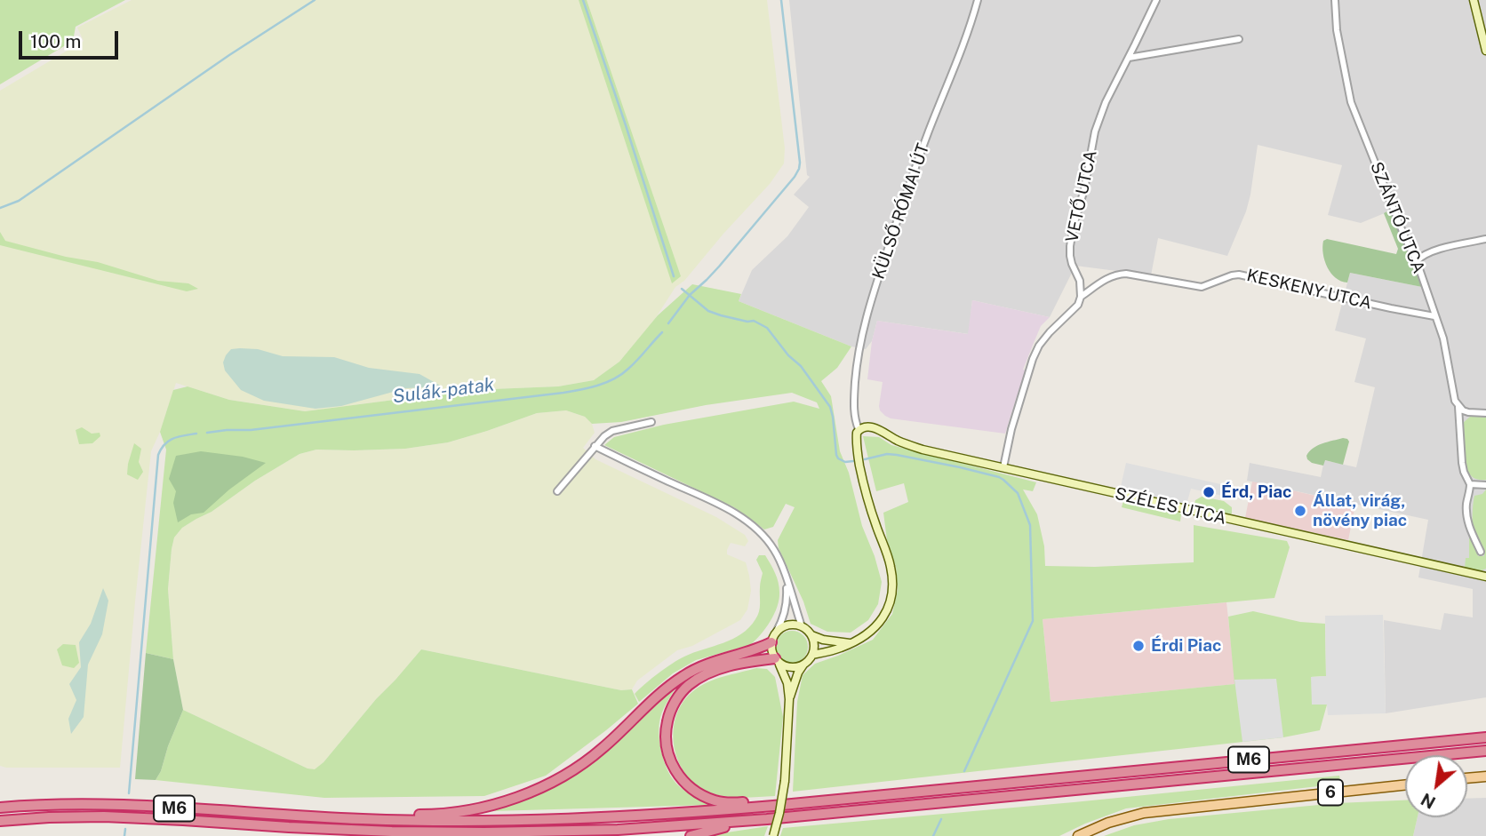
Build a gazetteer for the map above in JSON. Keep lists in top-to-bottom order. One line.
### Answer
{"streets":{"highway":["M6"],"main road":["6"],"street":["VETŐ UTCA","KÜLSŐ RÓMAI ÚT","SZÁNTÓ UTCA","KESKENY UTCA","SZÉLES UTCA"]},"crossings":[["VETŐ UTCA","KESKENY UTCA"],["KÜLSŐ RÓMAI ÚT","SZÉLES UTCA"],["SZÁNTÓ UTCA","KESKENY UTCA"]],"water":["Sulák-patak"],"places":["Érd, Piac","Állat, virág, növény piac","Érdi Piac"],"scale_bar":"100 m","north":"bottom left"}
